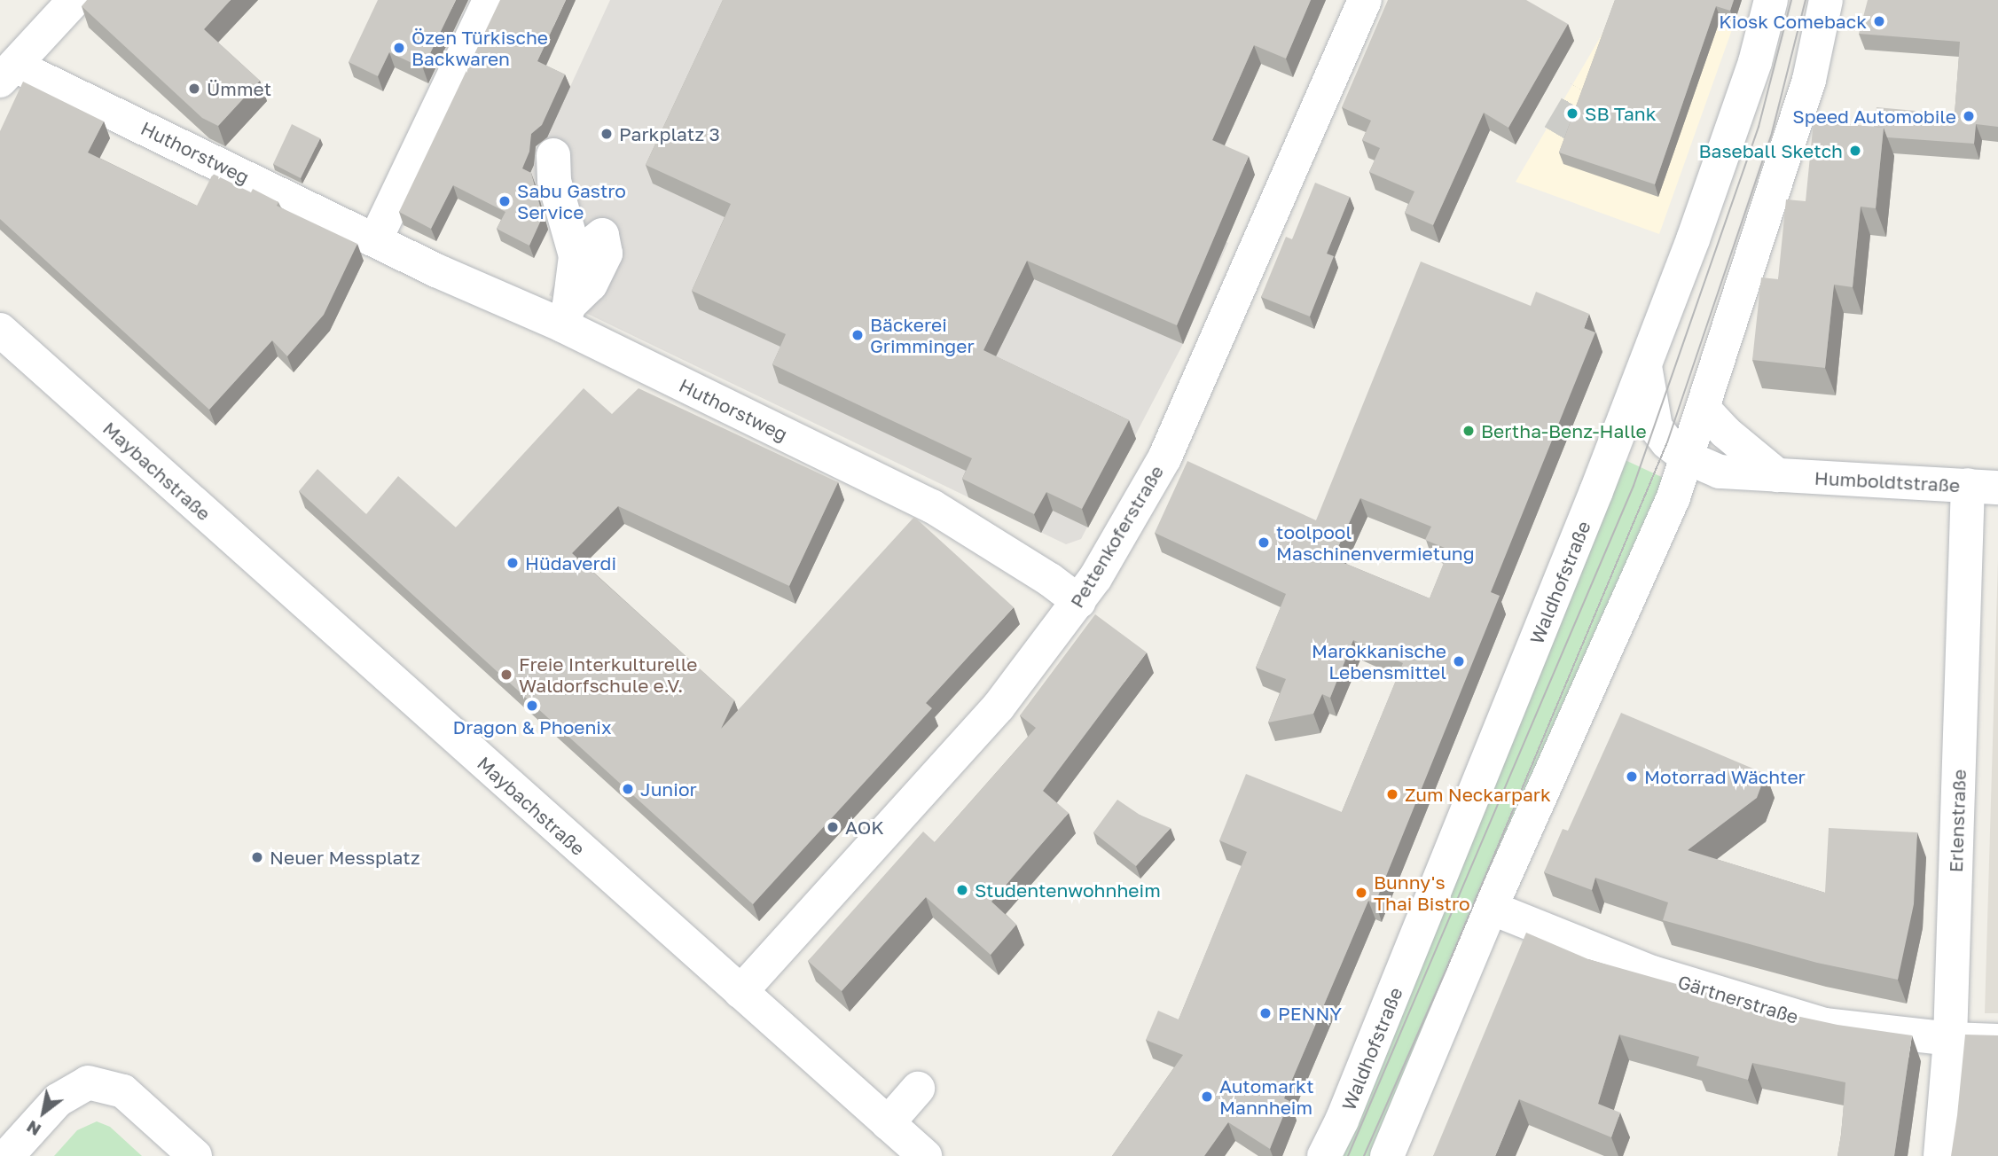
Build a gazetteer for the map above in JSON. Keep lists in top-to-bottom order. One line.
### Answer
{"streets":{"street":["Huthorstweg","Maybachstraße","Humboldtstraße","Pettenkoferstraße","Waldhofstraße","Erlenstraße","Gärtnerstraße"]},"crossings":[["Huthorstweg","Pettenkoferstraße"],["Maybachstraße","Pettenkoferstraße"],["Humboldtstraße","Waldhofstraße"],["Humboldtstraße","Erlenstraße"],["Erlenstraße","Gärtnerstraße"]],"places":["Kiosk Comeback","Özen Türkische Backwaren","Ümmet","SB Tank","Speed Automobile","Parkplatz 3","Baseball Sketch","Sabu Gastro Service","Bäckerei Grimminger","Bertha-Benz-Halle","toolpool Maschinenvermietung","Hüdaverdi","Marokkanische Lebensmittel","Freie Interkulturelle Waldorfschule e.V.","Dragon & Phoenix","Motorrad Wächter","Junior","Zum Neckarpark","AOK","Neuer Messplatz","Studentenwohnheim","Bunny's Thai Bistro","PENNY","Automarkt Mannheim"],"north":"bottom left"}
